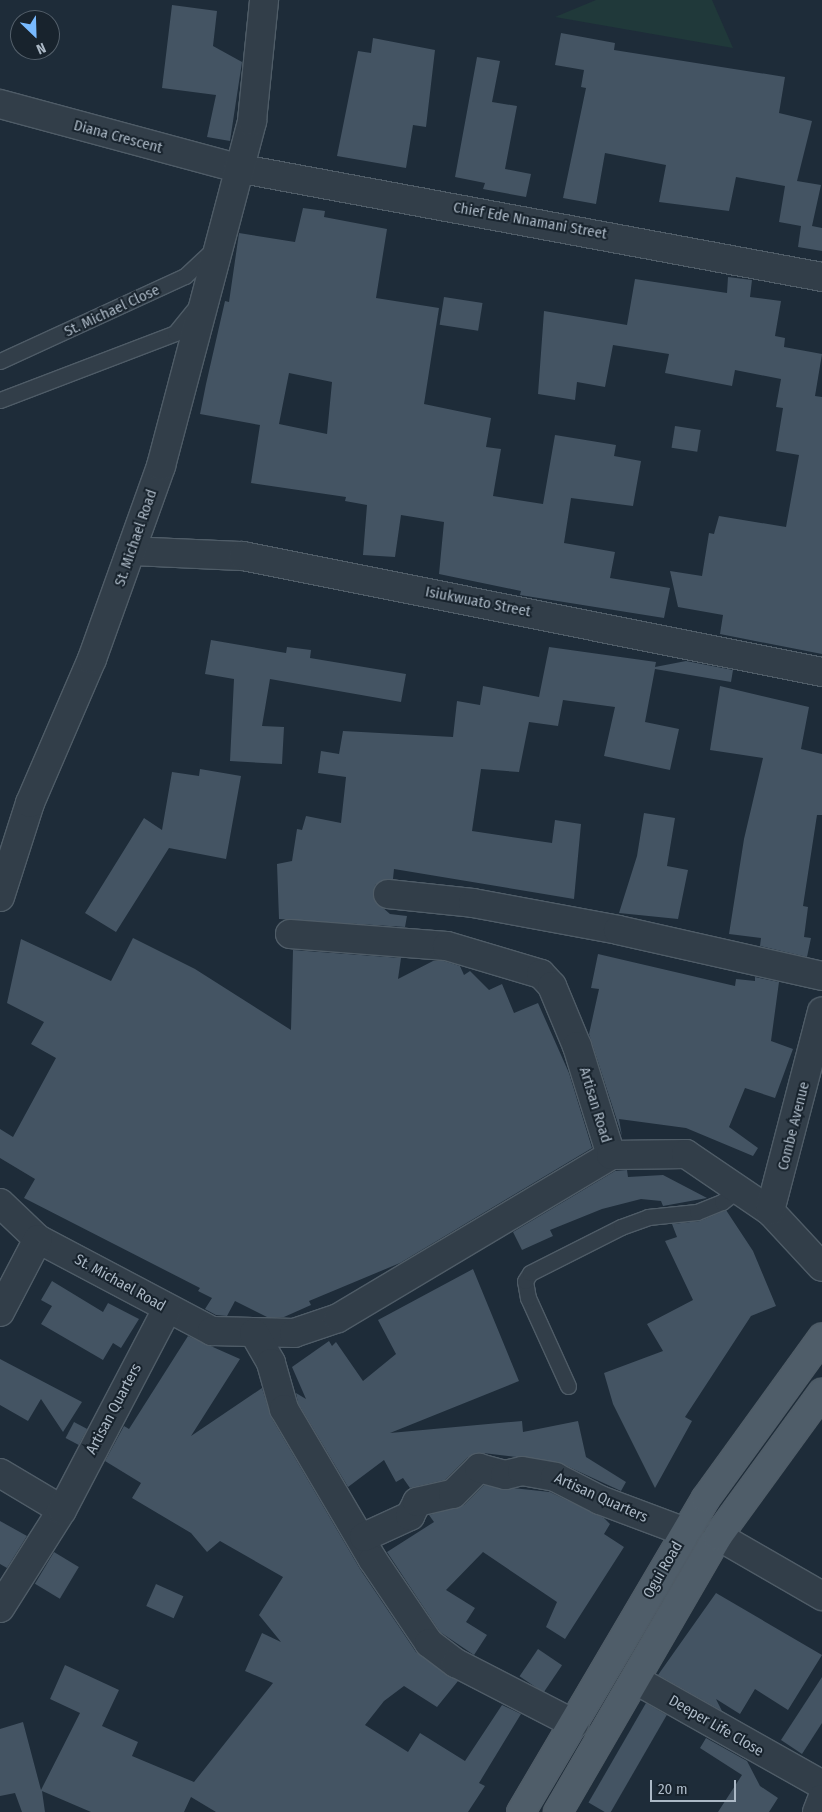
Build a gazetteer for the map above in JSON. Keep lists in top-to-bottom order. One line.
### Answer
{"streets":{"main road":["Ogui Road"],"street":["Diana Crescent","Chief Ede Nnamani Street","St. Michael Road","Isiukwuato Street","Artisan Road","Combe Avenue","Artisan Quarters","Deeper Life Close"],"lane":["St. Michael Close"]},"crossings":[["Diana Crescent","Chief Ede Nnamani Street"],["Diana Crescent","St. Michael Road"],["Chief Ede Nnamani Street","St. Michael Road"],["St. Michael Close","St. Michael Road"],["St. Michael Road","Isiukwuato Street"],["St. Michael Road","Artisan Road"],["St. Michael Road","Artisan Quarters"],["Artisan Quarters","Ogui Road"],["Ogui Road","Deeper Life Close"]],"scale_bar":"20 m","north":"bottom right"}
